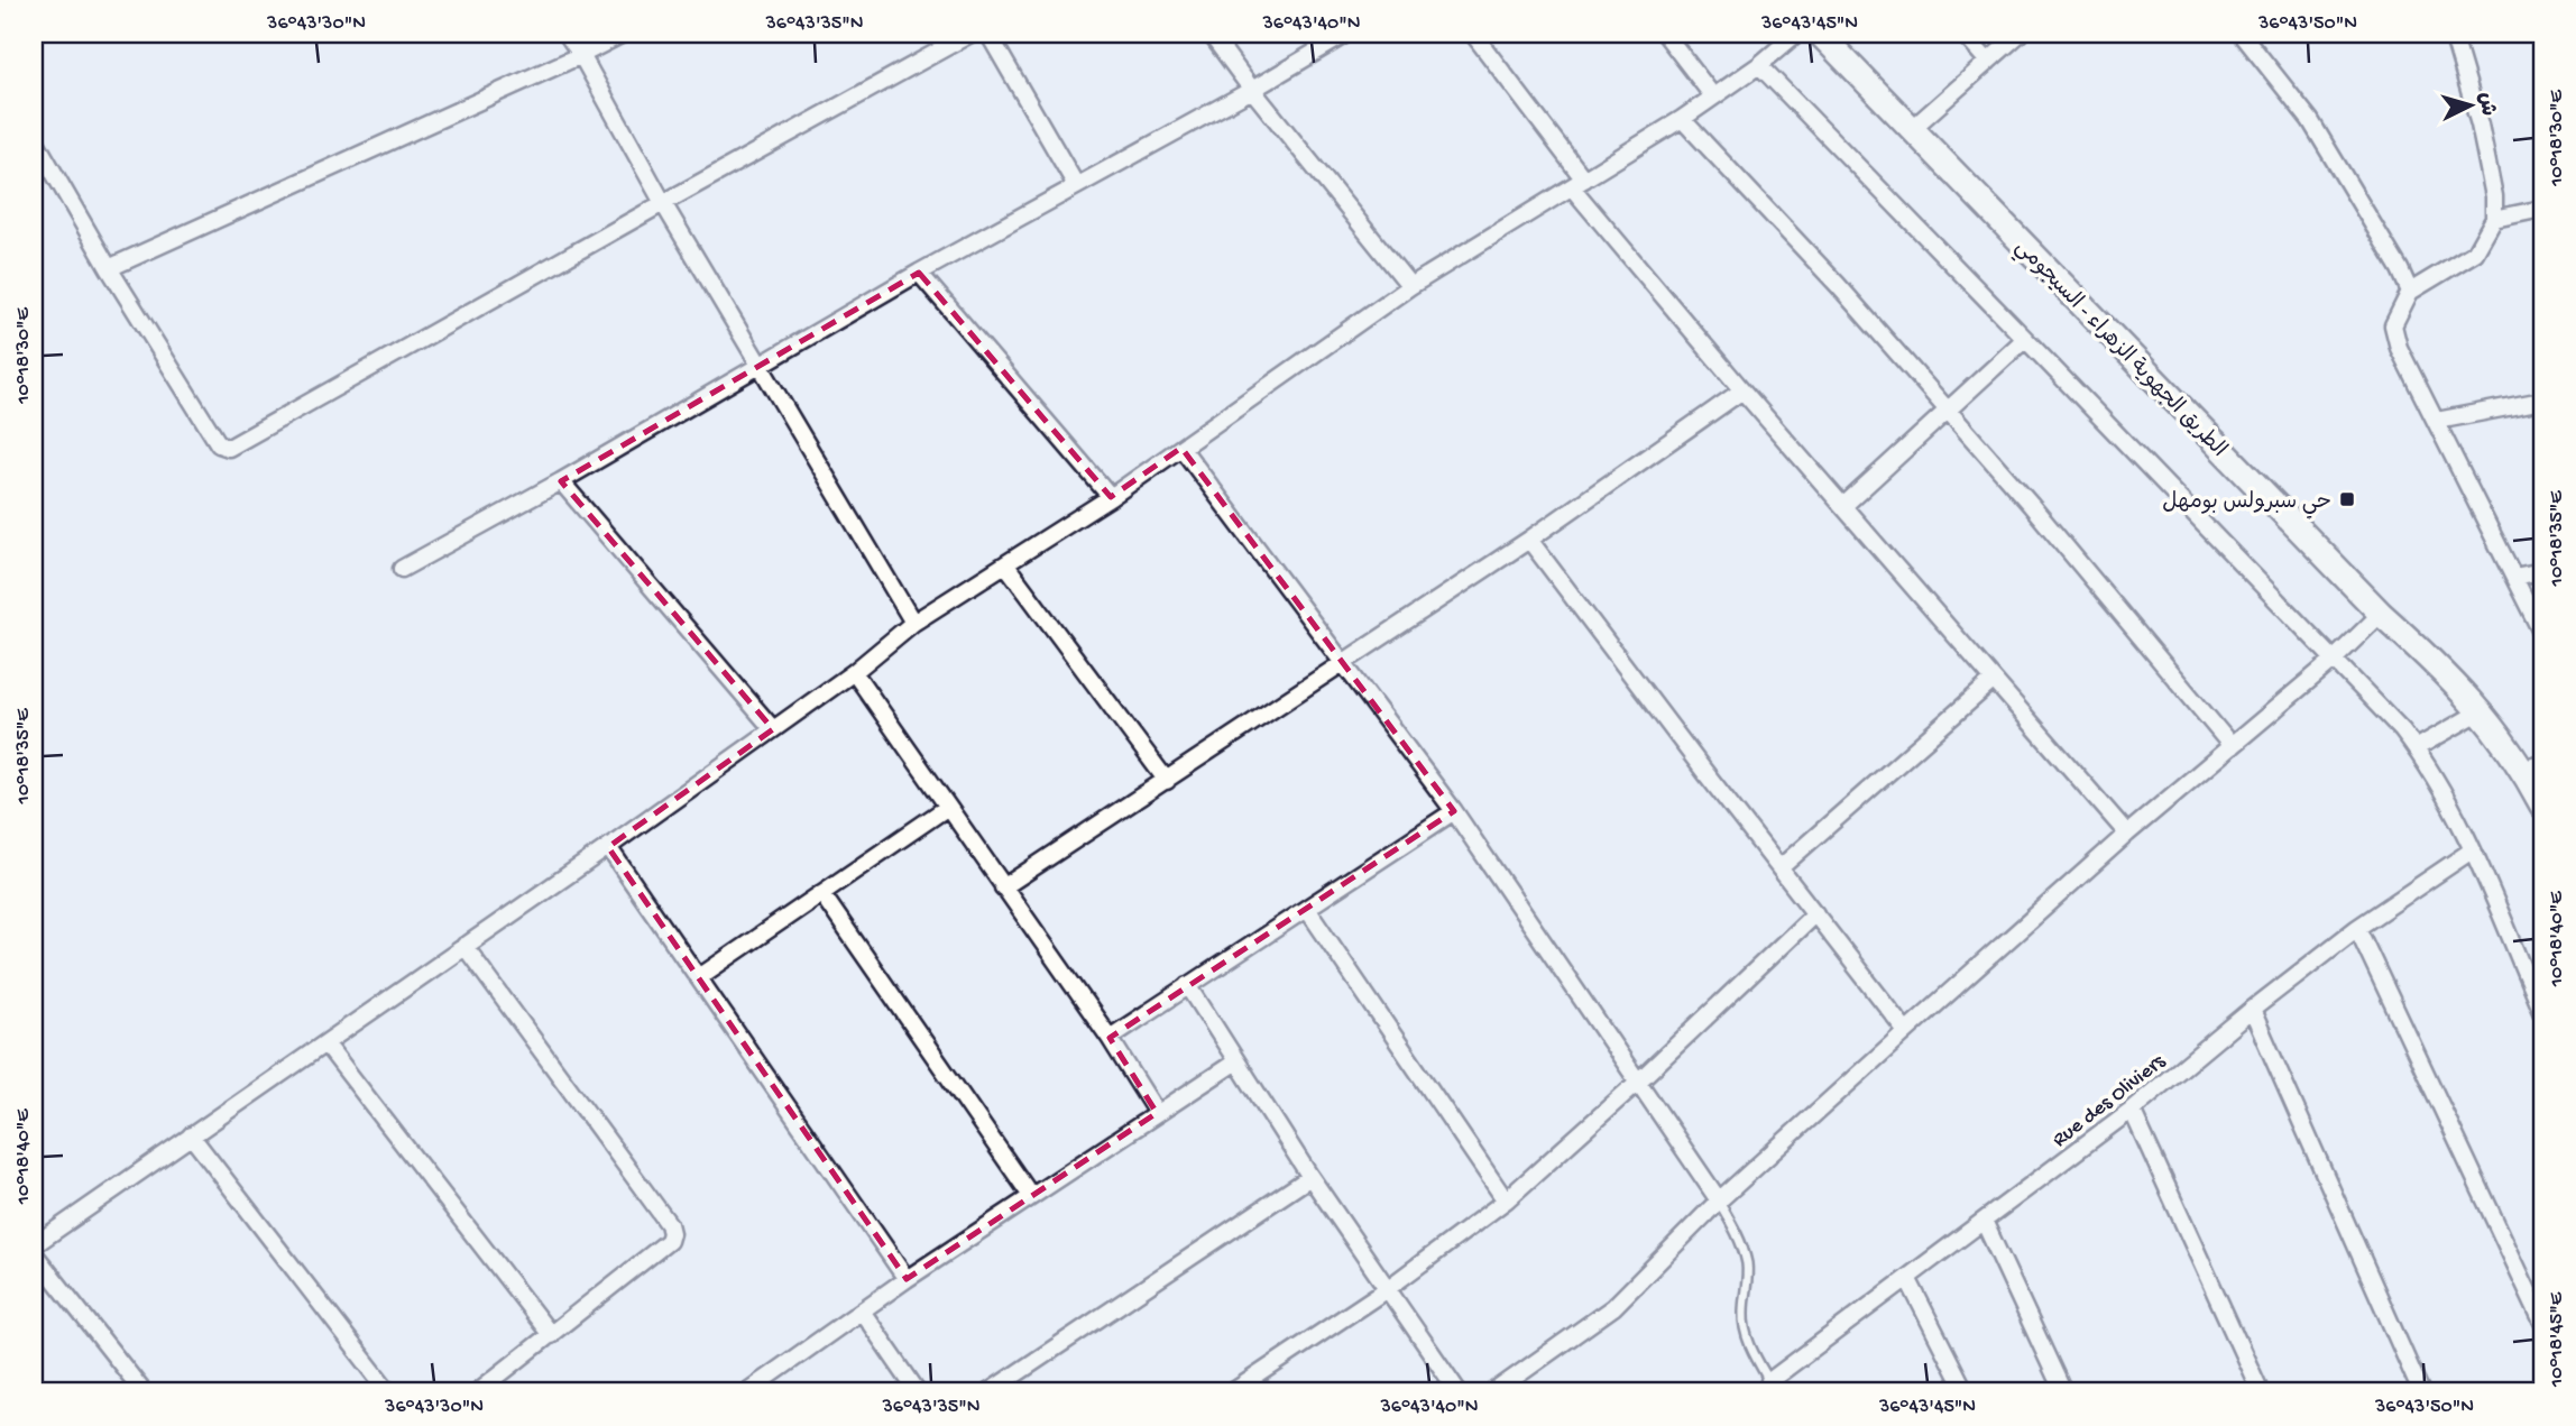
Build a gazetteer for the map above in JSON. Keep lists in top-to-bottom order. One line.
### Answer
{"streets":{"main road":["الطريق الجهوية الزهراء - السيجومي"],"street":["Rue des Oliviers"]},"places":{"transit":["حي سبرولس بومهل"]},"north":"right","coordinates":["36°43'30\"N","36°43'35\"N","36°43'40\"N","36°43'45\"N","36°43'50\"N","10°18'30\"E","10°18'35\"E","10°18'40\"E","10°18'45\"E"]}
